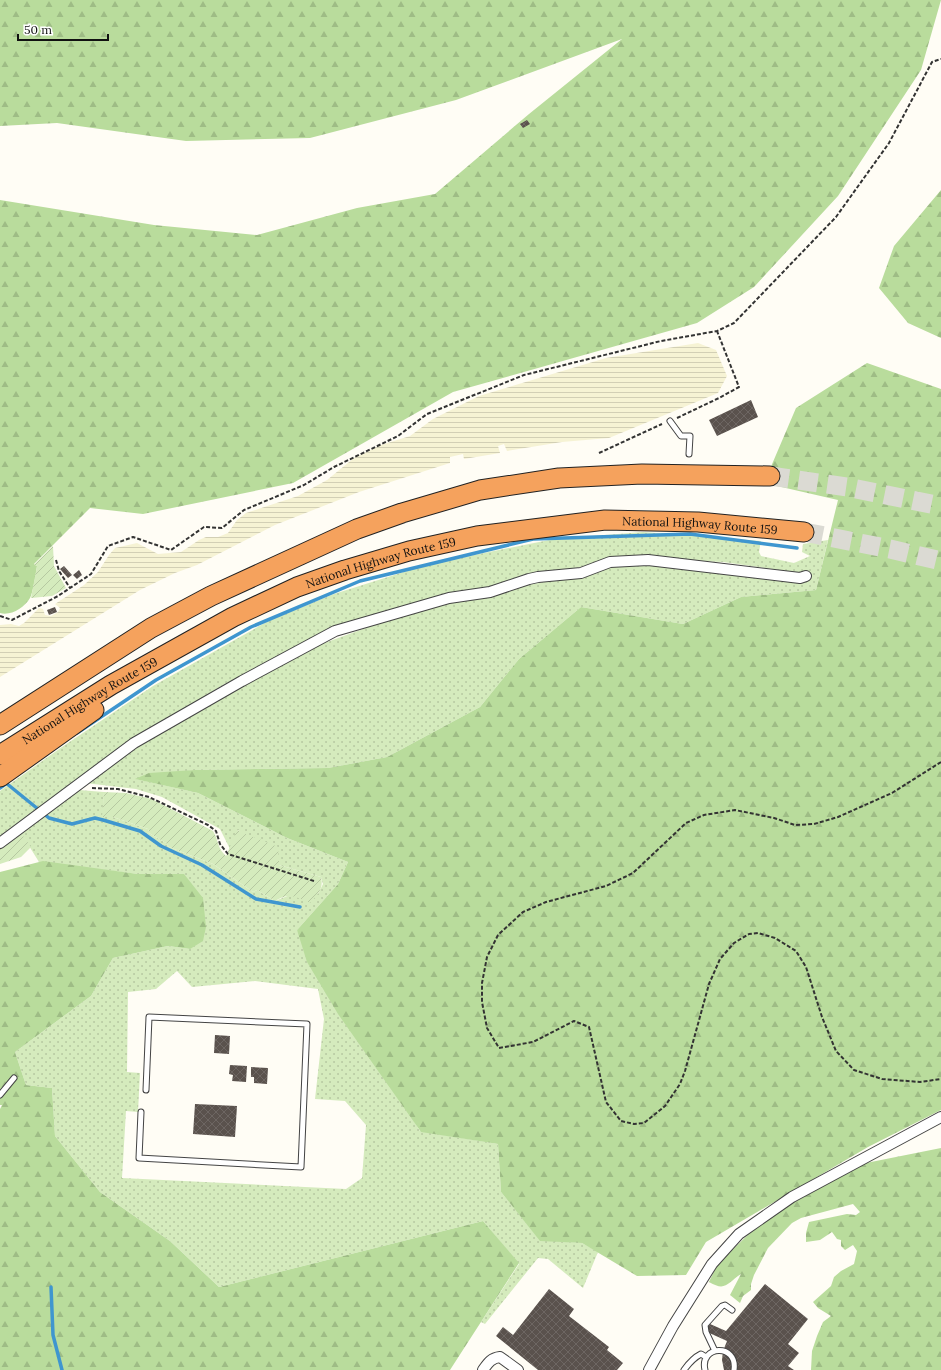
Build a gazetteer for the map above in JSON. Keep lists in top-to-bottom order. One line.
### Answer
{"streets":{"highway":["National Highway Route 159"]},"scale_bar":"50 m"}
